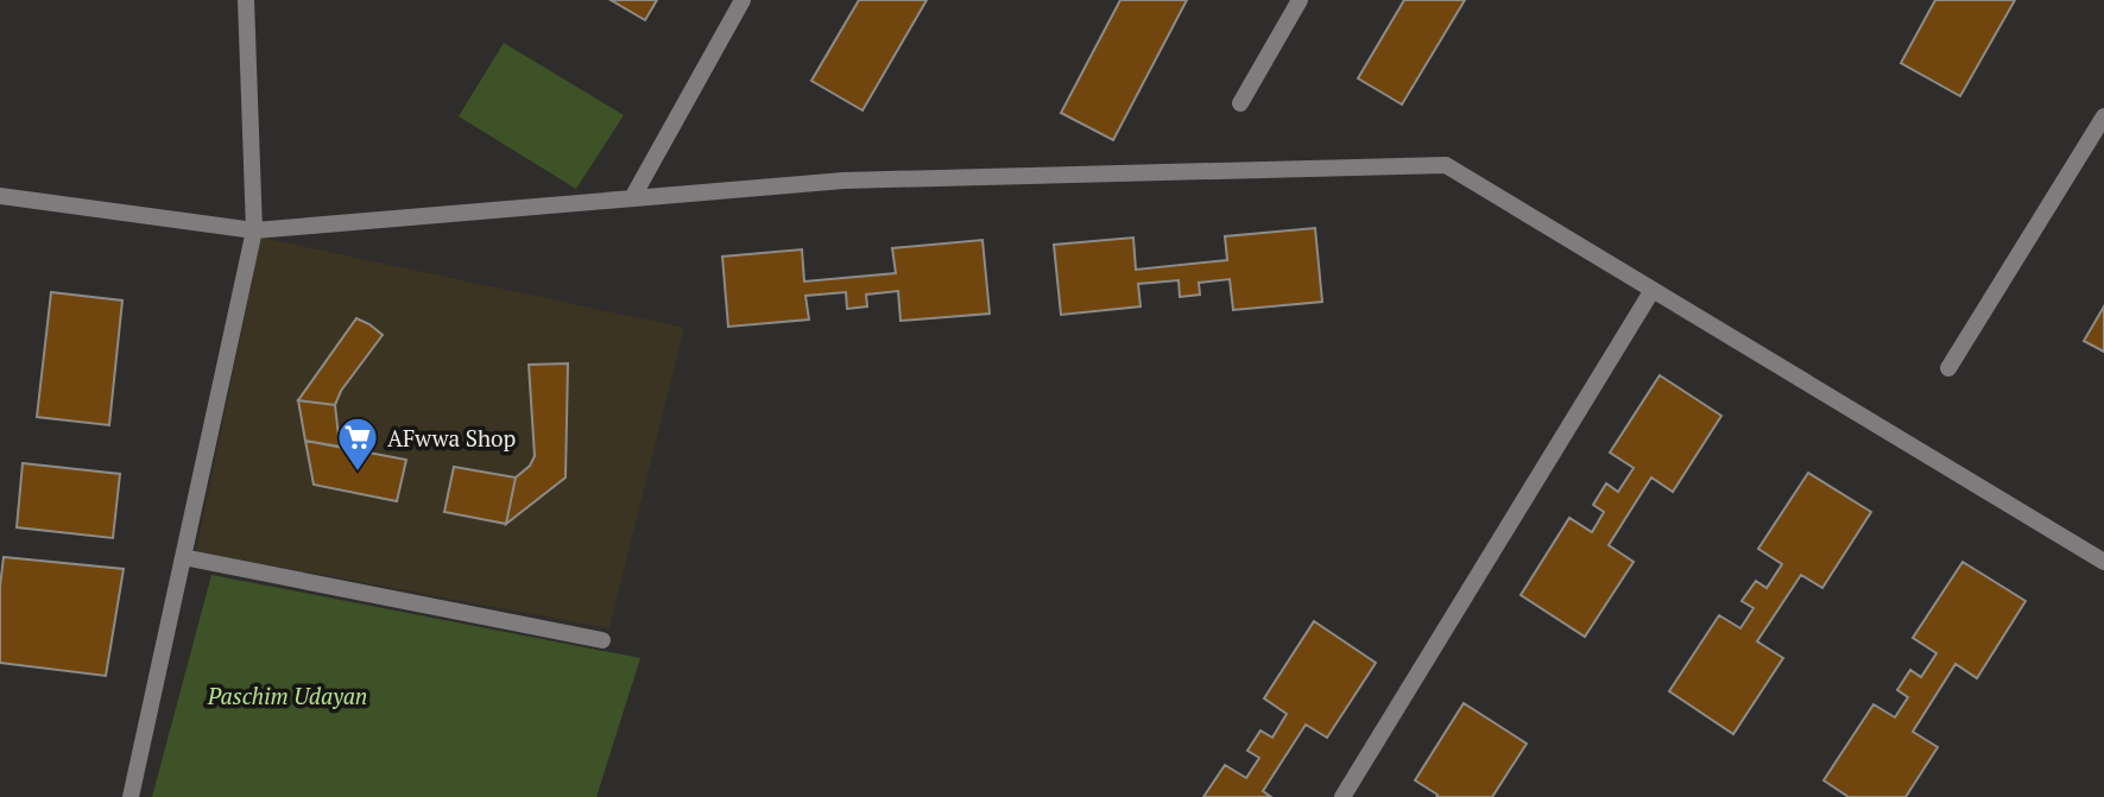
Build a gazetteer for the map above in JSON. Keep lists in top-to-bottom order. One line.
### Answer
{"parks":["Paschim Udayan"],"places":{"supermarket":["AFwwa Shop"]}}
